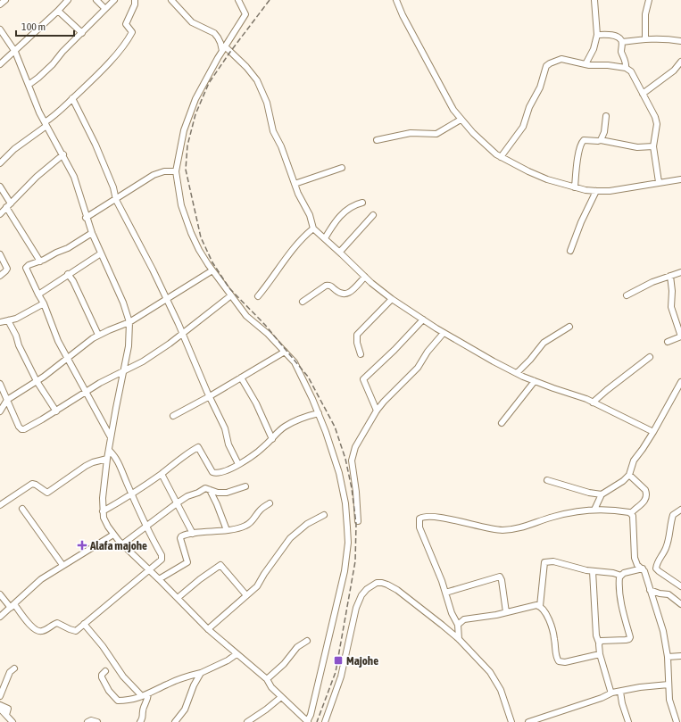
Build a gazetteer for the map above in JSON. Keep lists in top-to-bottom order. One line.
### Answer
{"places":{"health":["Alafa majohe"],"transit":["Majohe"]},"scale_bar":"100 m"}
